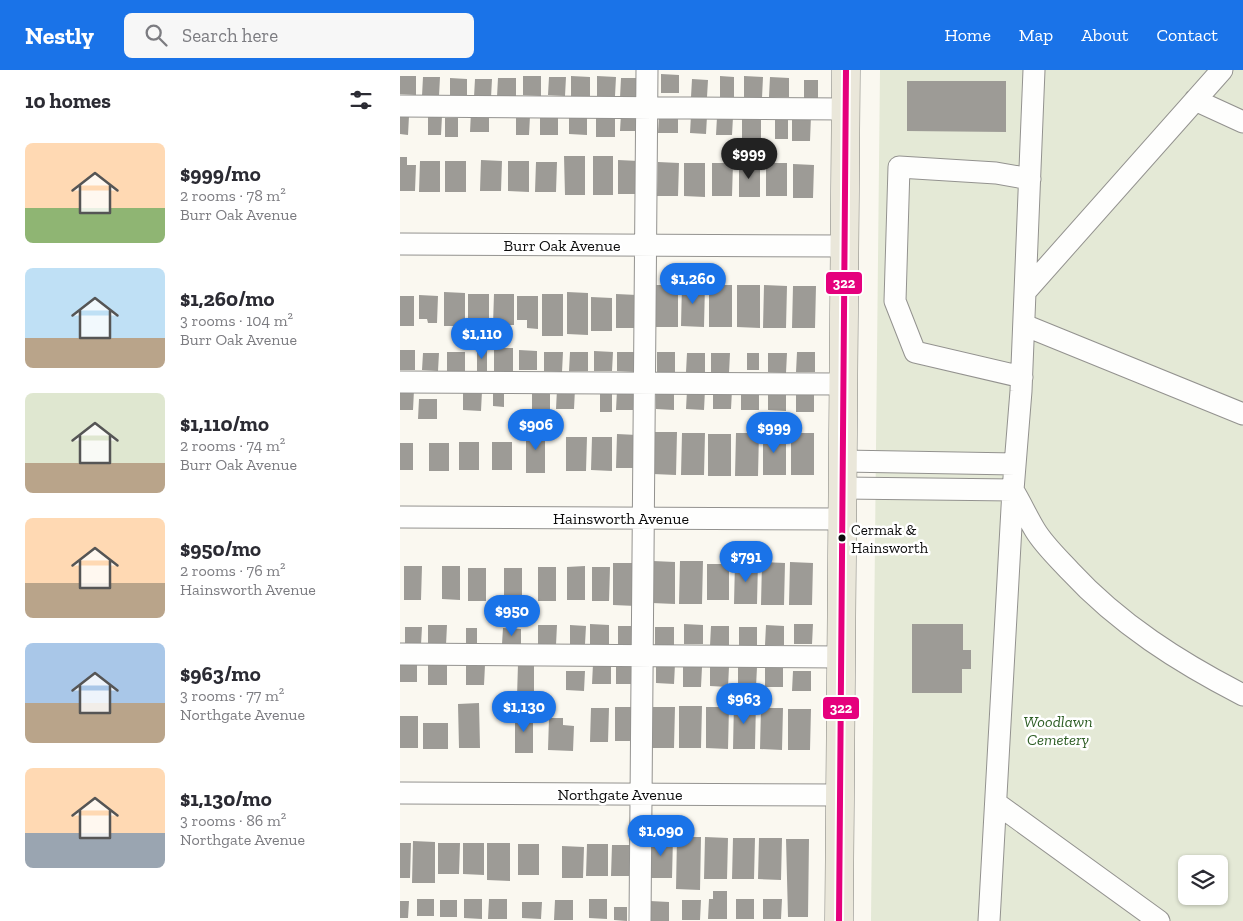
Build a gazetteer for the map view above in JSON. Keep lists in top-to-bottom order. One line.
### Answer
{"streets":{"street":["Burr Oak Avenue","Hainsworth Avenue","Northgate Avenue"]},"parks":["Woodlawn Cemetery"],"places":["Cermak & Hainsworth"],"lines":["transit line 322"],"page":{"header":"Nestly","search":"Search here","nav":["Home","Map","About","Contact"],"heading":"10 homes","list":[{"name":"$999/mo","note":"2 rooms · 78 m² · Burr Oak Avenue"},{"name":"$1,260/mo","note":"3 rooms · 104 m² · Burr Oak Avenue"},{"name":"$1,110/mo","note":"2 rooms · 74 m² · Burr Oak Avenue"},{"name":"$950/mo","note":"2 rooms · 76 m² · Hainsworth Avenue"},{"name":"$963/mo","note":"3 rooms · 77 m² · Northgate Avenue"},{"name":"$1,130/mo","note":"3 rooms · 86 m² · Northgate Avenue"}],"price":["$999","$1,260","$1,110","$906","$999","$791","$950","$963","$1,130","$1,090"]}}
